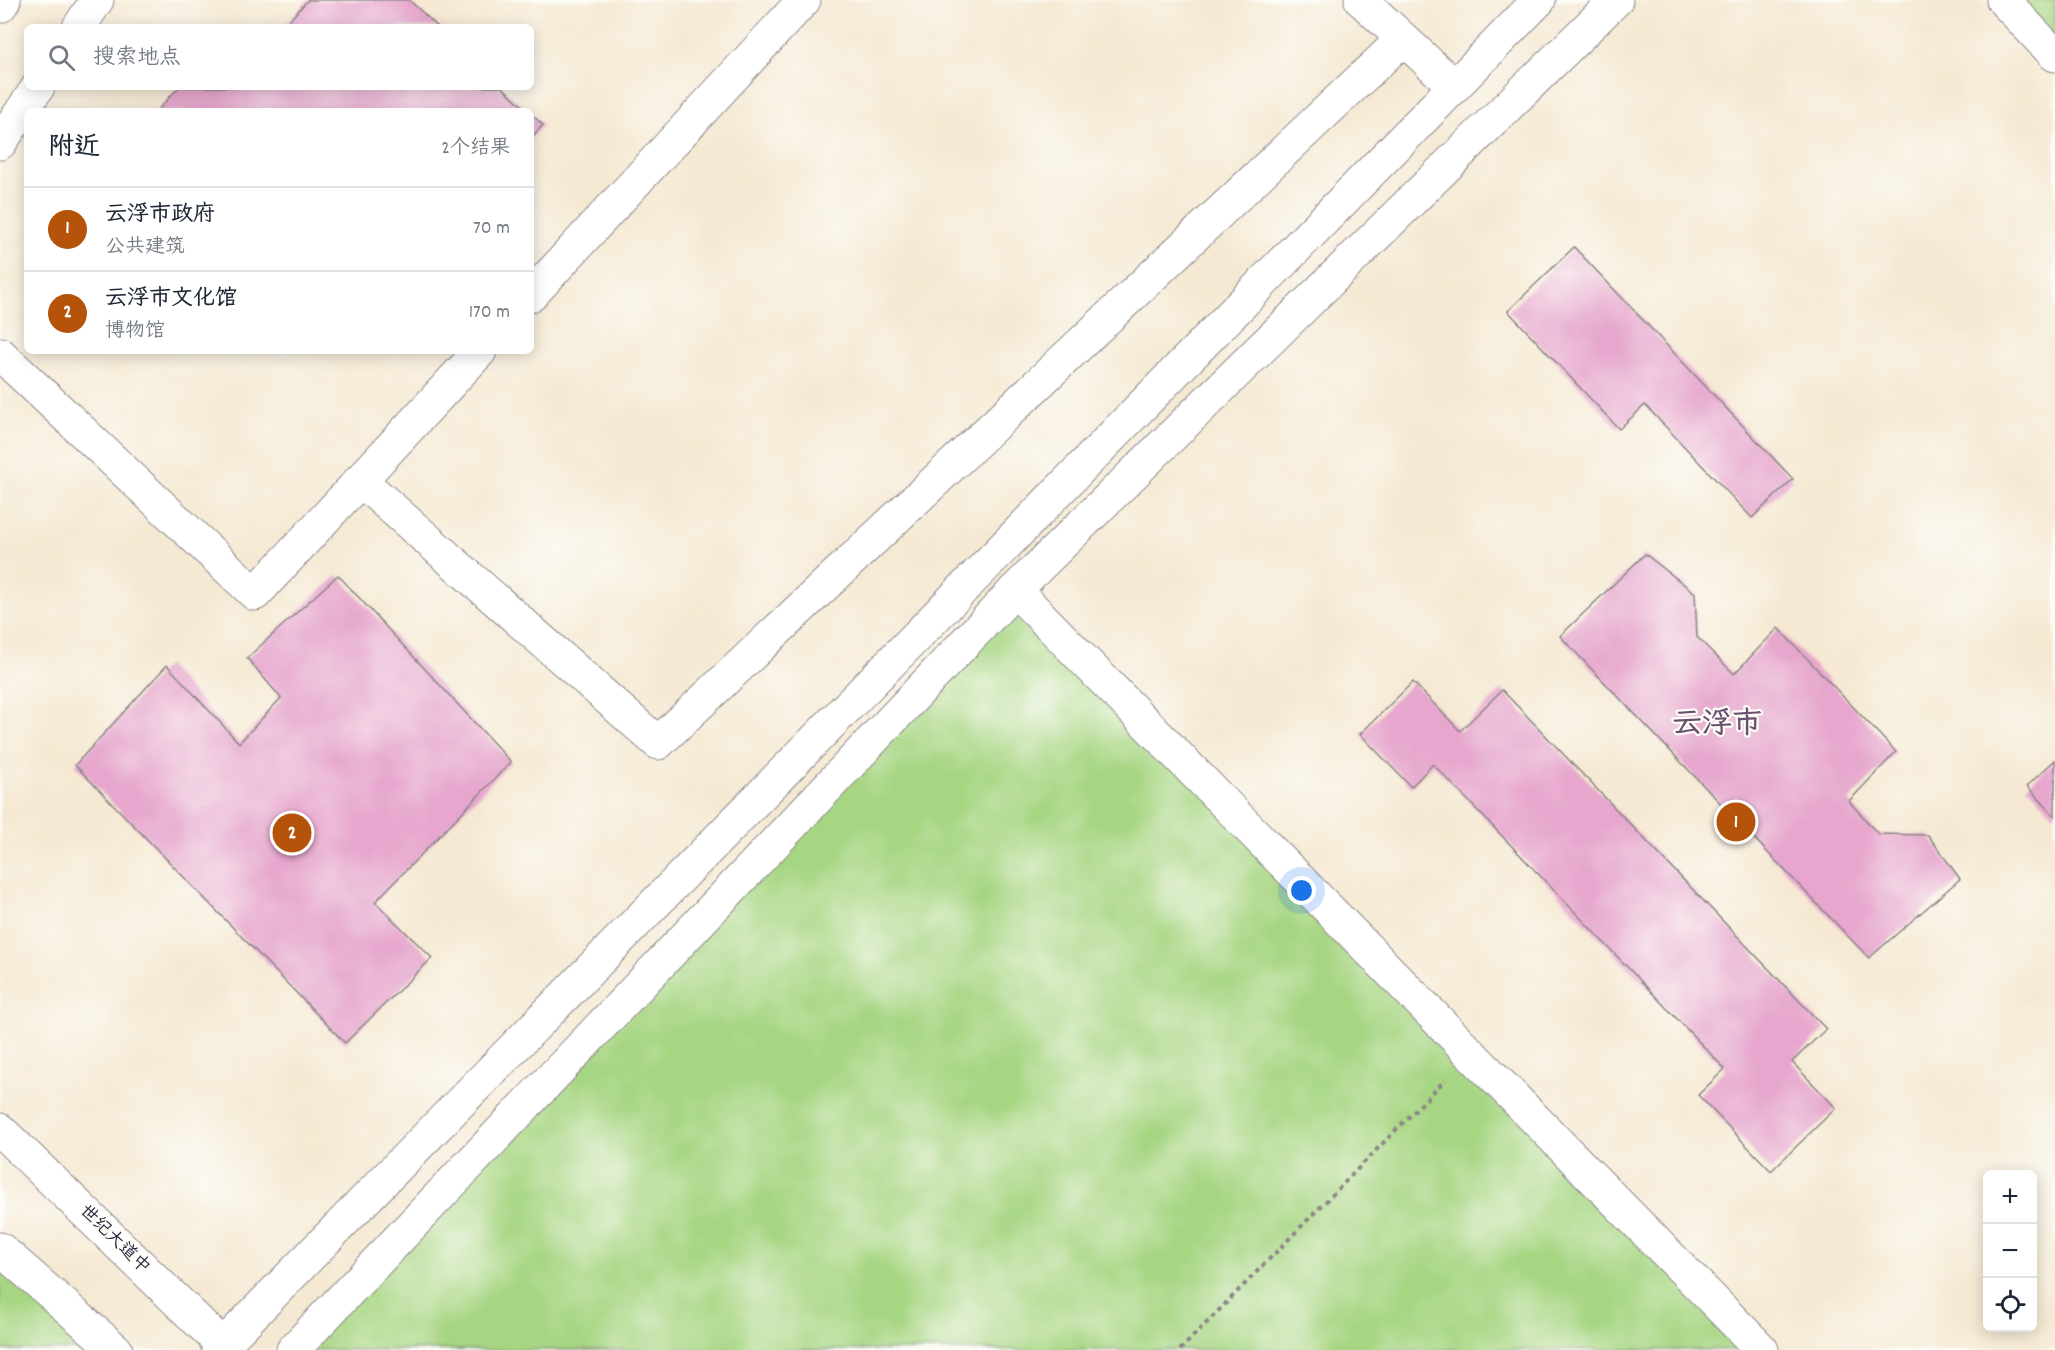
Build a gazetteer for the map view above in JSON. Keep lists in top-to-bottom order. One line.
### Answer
{"streets":{"street":["世纪大道中"]},"districts":["云浮市"],"page":{"search":"搜索地点","heading":["附近","2个结果"],"list":[{"mark":"1","name":"云浮市政府","note":"公共建筑","value":"70 m"},{"mark":"2","name":"云浮市文化馆","note":"博物馆","value":"170 m"}],"pins":["1","2"],"map_buttons":["+","−"]}}
